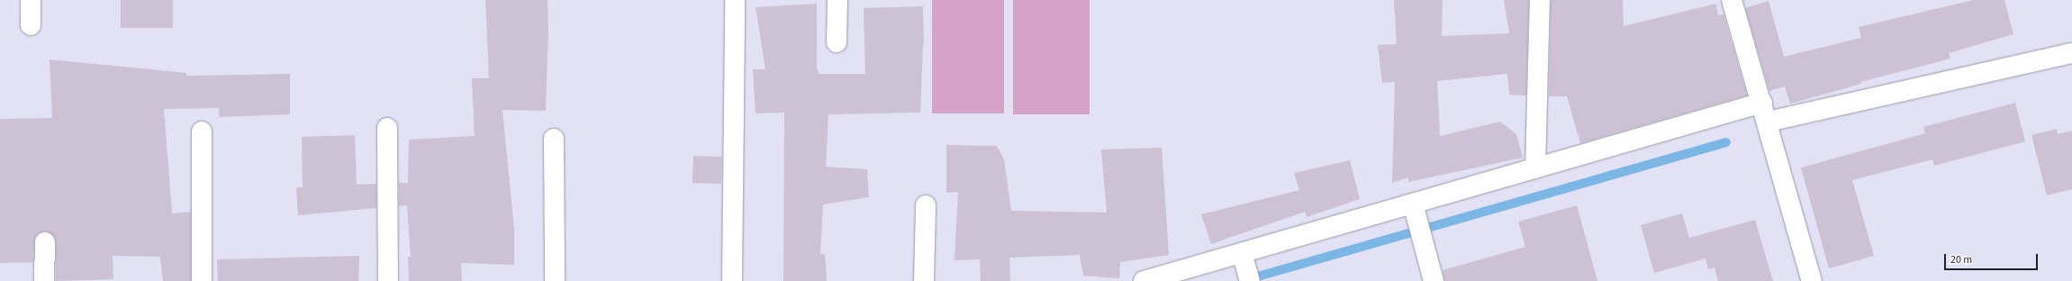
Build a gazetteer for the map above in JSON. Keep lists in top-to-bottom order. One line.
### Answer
{"scale_bar":"20 m"}
